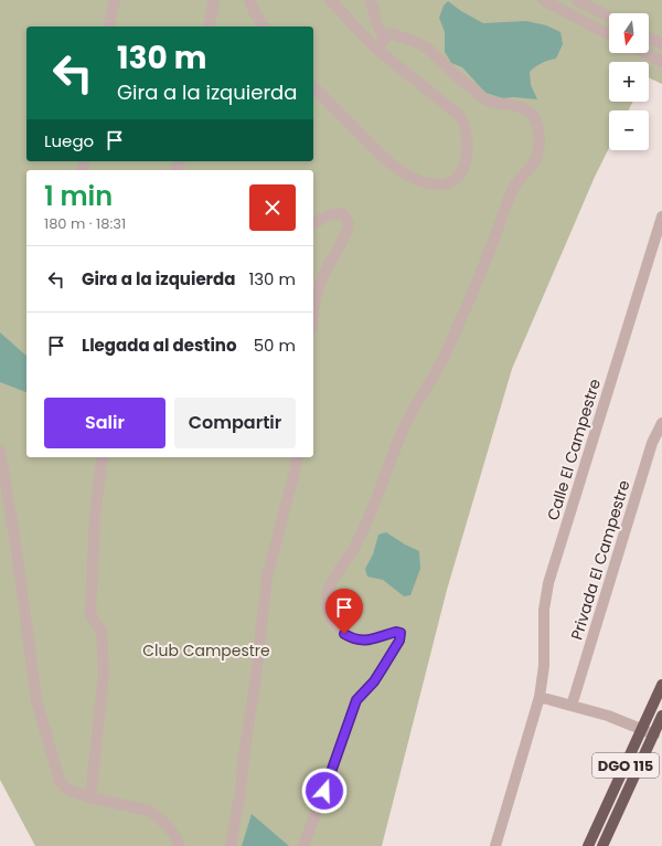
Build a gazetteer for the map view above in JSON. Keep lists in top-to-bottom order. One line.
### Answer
{"streets":{"main road":["DGO 115"],"street":["Calle El Campestre","Privada El Campestre"]},"parks":["Club Campestre"],"north":"bottom","page":{"map_buttons":["+","−"],"turn":["130 m","Gira a la izquierda"],"then":"Luego","heading":["1 min","180 m · 18:31"],"list":[{"name":"Gira a la izquierda","value":"130 m"},{"name":"Llegada al destino","value":"50 m"}],"buttons":["Salir","Compartir"]}}
